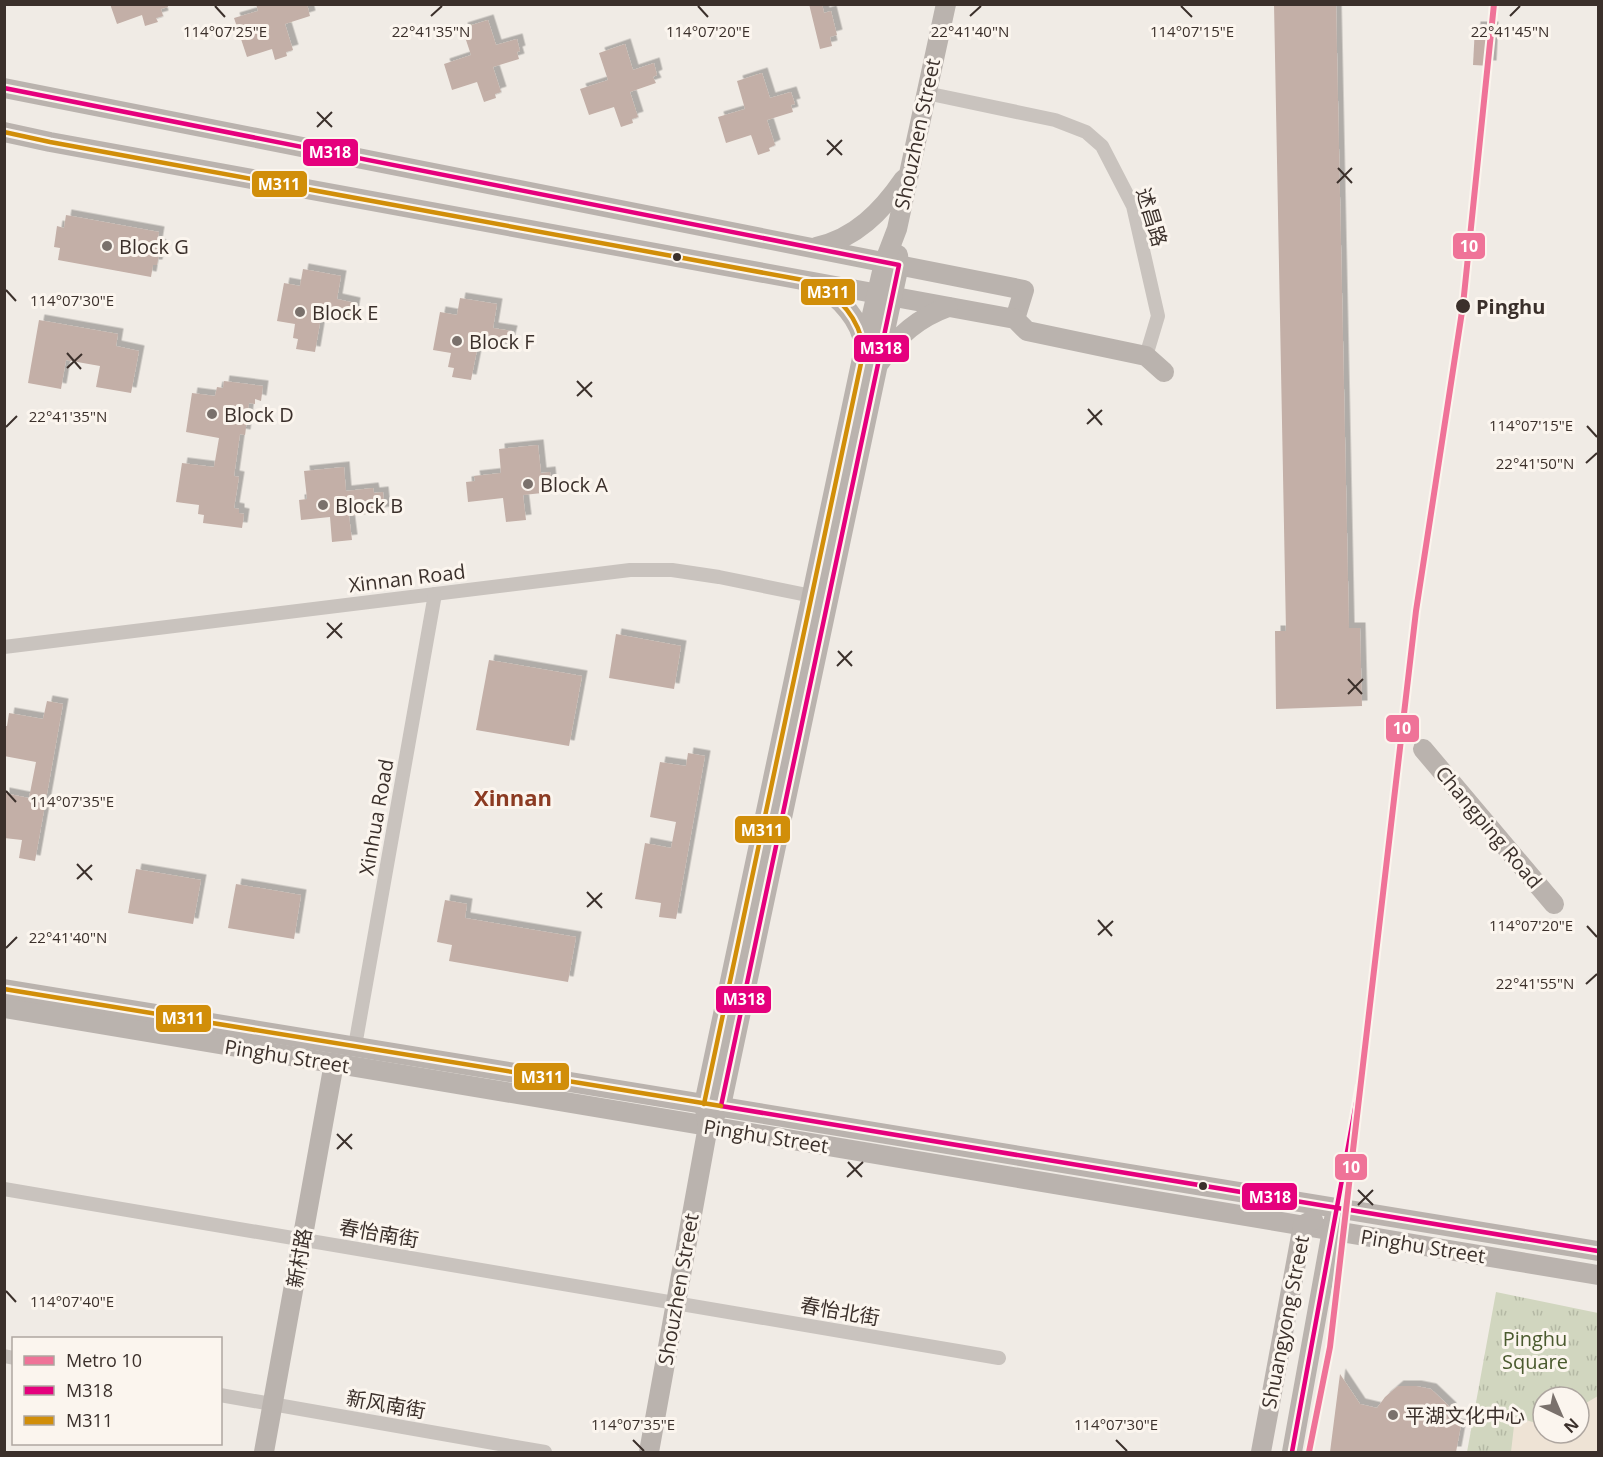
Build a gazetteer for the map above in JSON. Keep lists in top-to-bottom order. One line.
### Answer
{"streets":{"street":["Shouzhen Street","述昌路","Xinnan Road","Xinhua Road","Changping Road","Pinghu Street","春怡南街","新村路","春怡北街","Shuangyong Street","新风南街"]},"crossings":[["Shouzhen Street","述昌路"],["Shouzhen Street","Xinnan Road"],["Shouzhen Street","Pinghu Street"],["Shouzhen Street","春怡南街"],["Shouzhen Street","春怡北街"],["Xinnan Road","Xinhua Road"],["Xinhua Road","Pinghu Street"],["Pinghu Street","新村路"],["Pinghu Street","Shuangyong Street"],["春怡南街","新村路"],["春怡南街","春怡北街"],["新村路","新风南街"]],"districts":["Xinnan"],"parks":["Pinghu Square"],"places":["Block G","Pinghu","Block E","Block F","Block D","Block A","Block B","平湖文化中心"],"lines":["metro line 10","transit line M318","transit line M311"],"legend":["Metro 10","M318","M311"],"north":"bottom right","coordinates":["22°41'35\"N","22°41'40\"N","22°41'45\"N","114°07'25\"E","114°07'20\"E","114°07'15\"E","114°07'30\"E","22°41'50\"N","114°07'35\"E","22°41'55\"N","114°07'40\"E"]}
